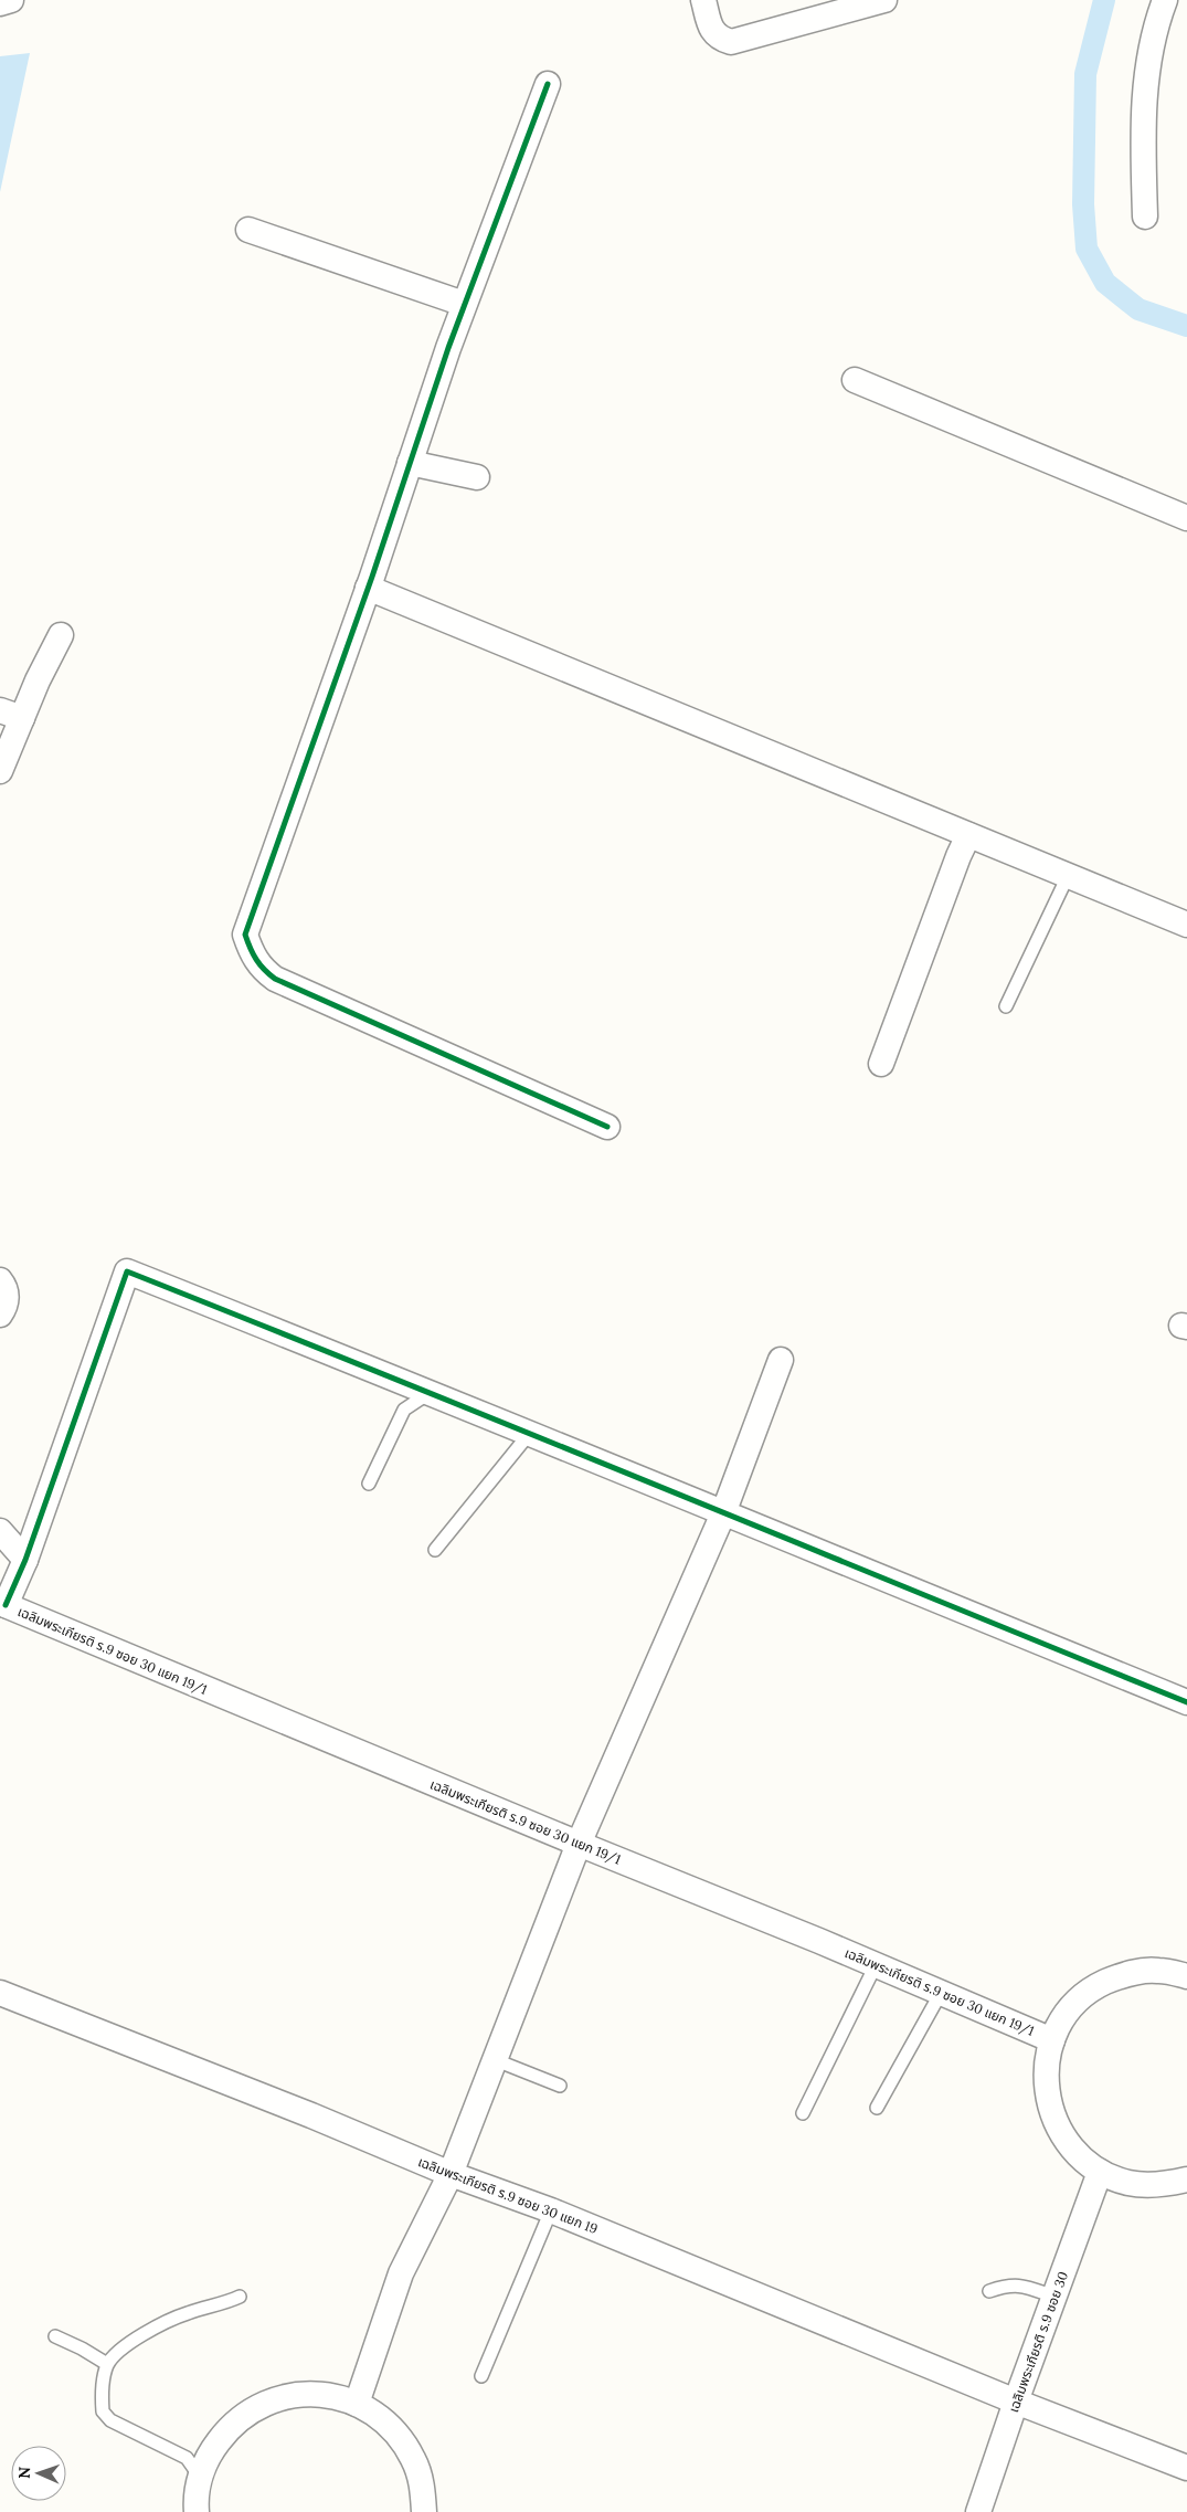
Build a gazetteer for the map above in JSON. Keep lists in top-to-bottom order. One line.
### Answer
{"streets":{"street":["เฉลิมพระเกียรติ ร.9 ซอย 30 แยก 19/1","เฉลิมพระเกียรติ ร.9 ซอย 30 แยก 19","เฉลิมพระเกียรติ ร.9 ซอย 30"]},"crossings":[["เฉลิมพระเกียรติ ร.9 ซอย 30 แยก 19","เฉลิมพระเกียรติ ร.9 ซอย 30"]],"north":"left"}
